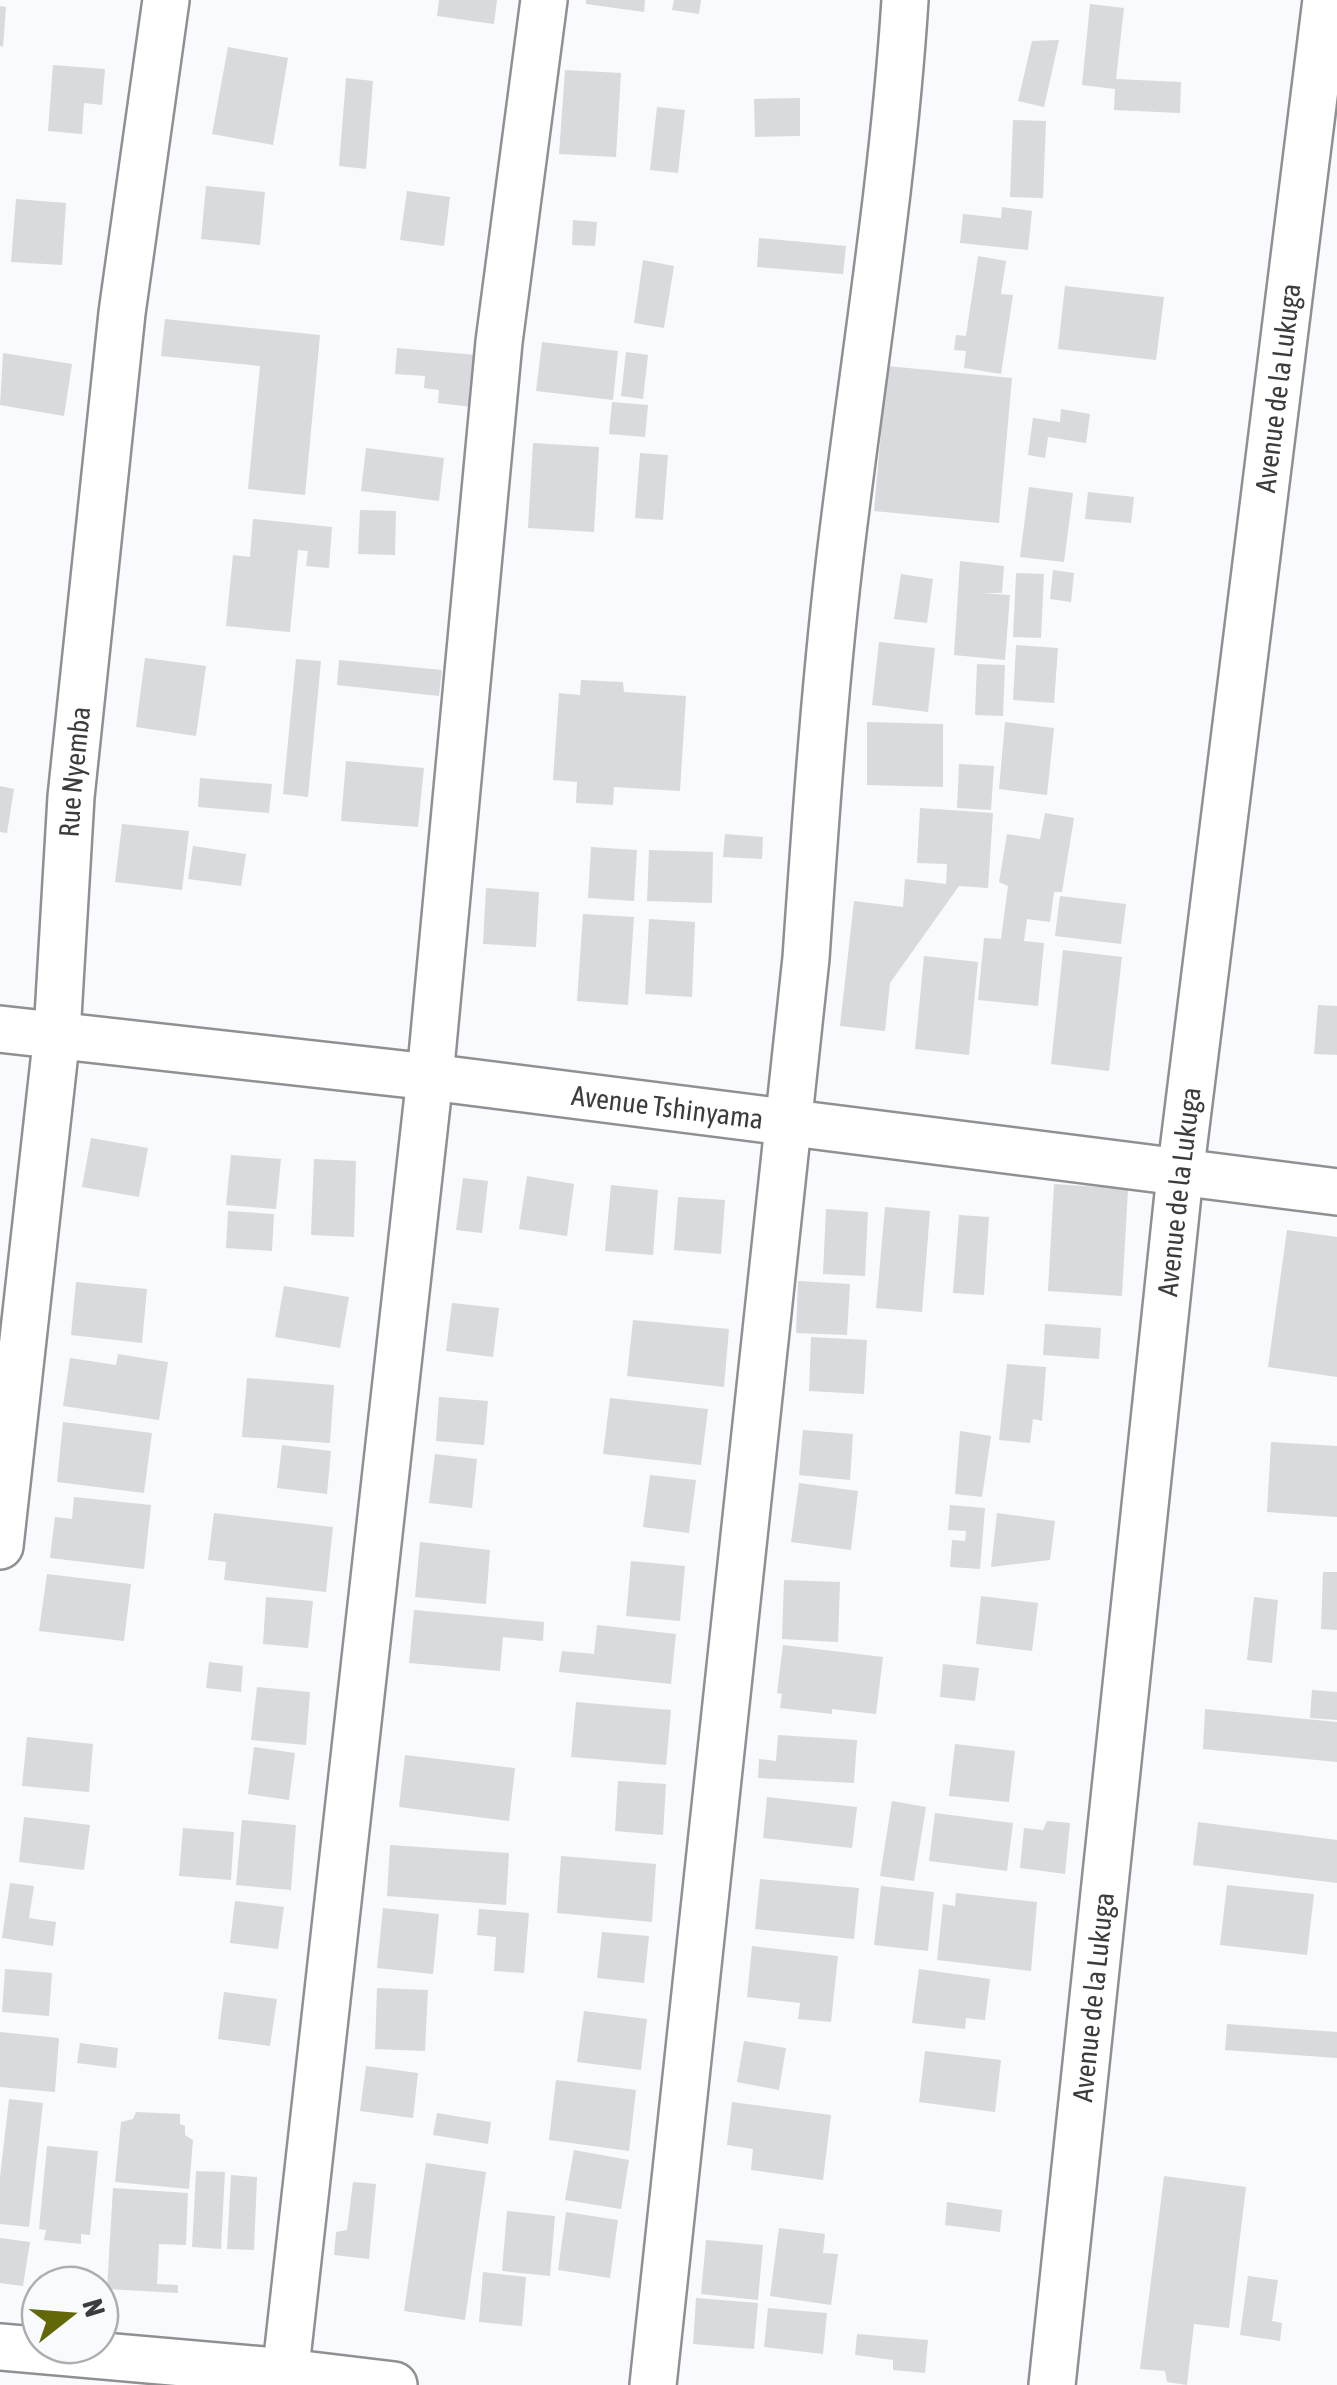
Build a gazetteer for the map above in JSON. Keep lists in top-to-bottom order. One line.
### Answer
{"streets":{"street":["Avenue de la Lukuga","Rue Nyemba","Avenue Tshinyama"]},"crossings":[["Avenue de la Lukuga","Avenue Tshinyama"],["Rue Nyemba","Avenue Tshinyama"]],"north":"right"}
